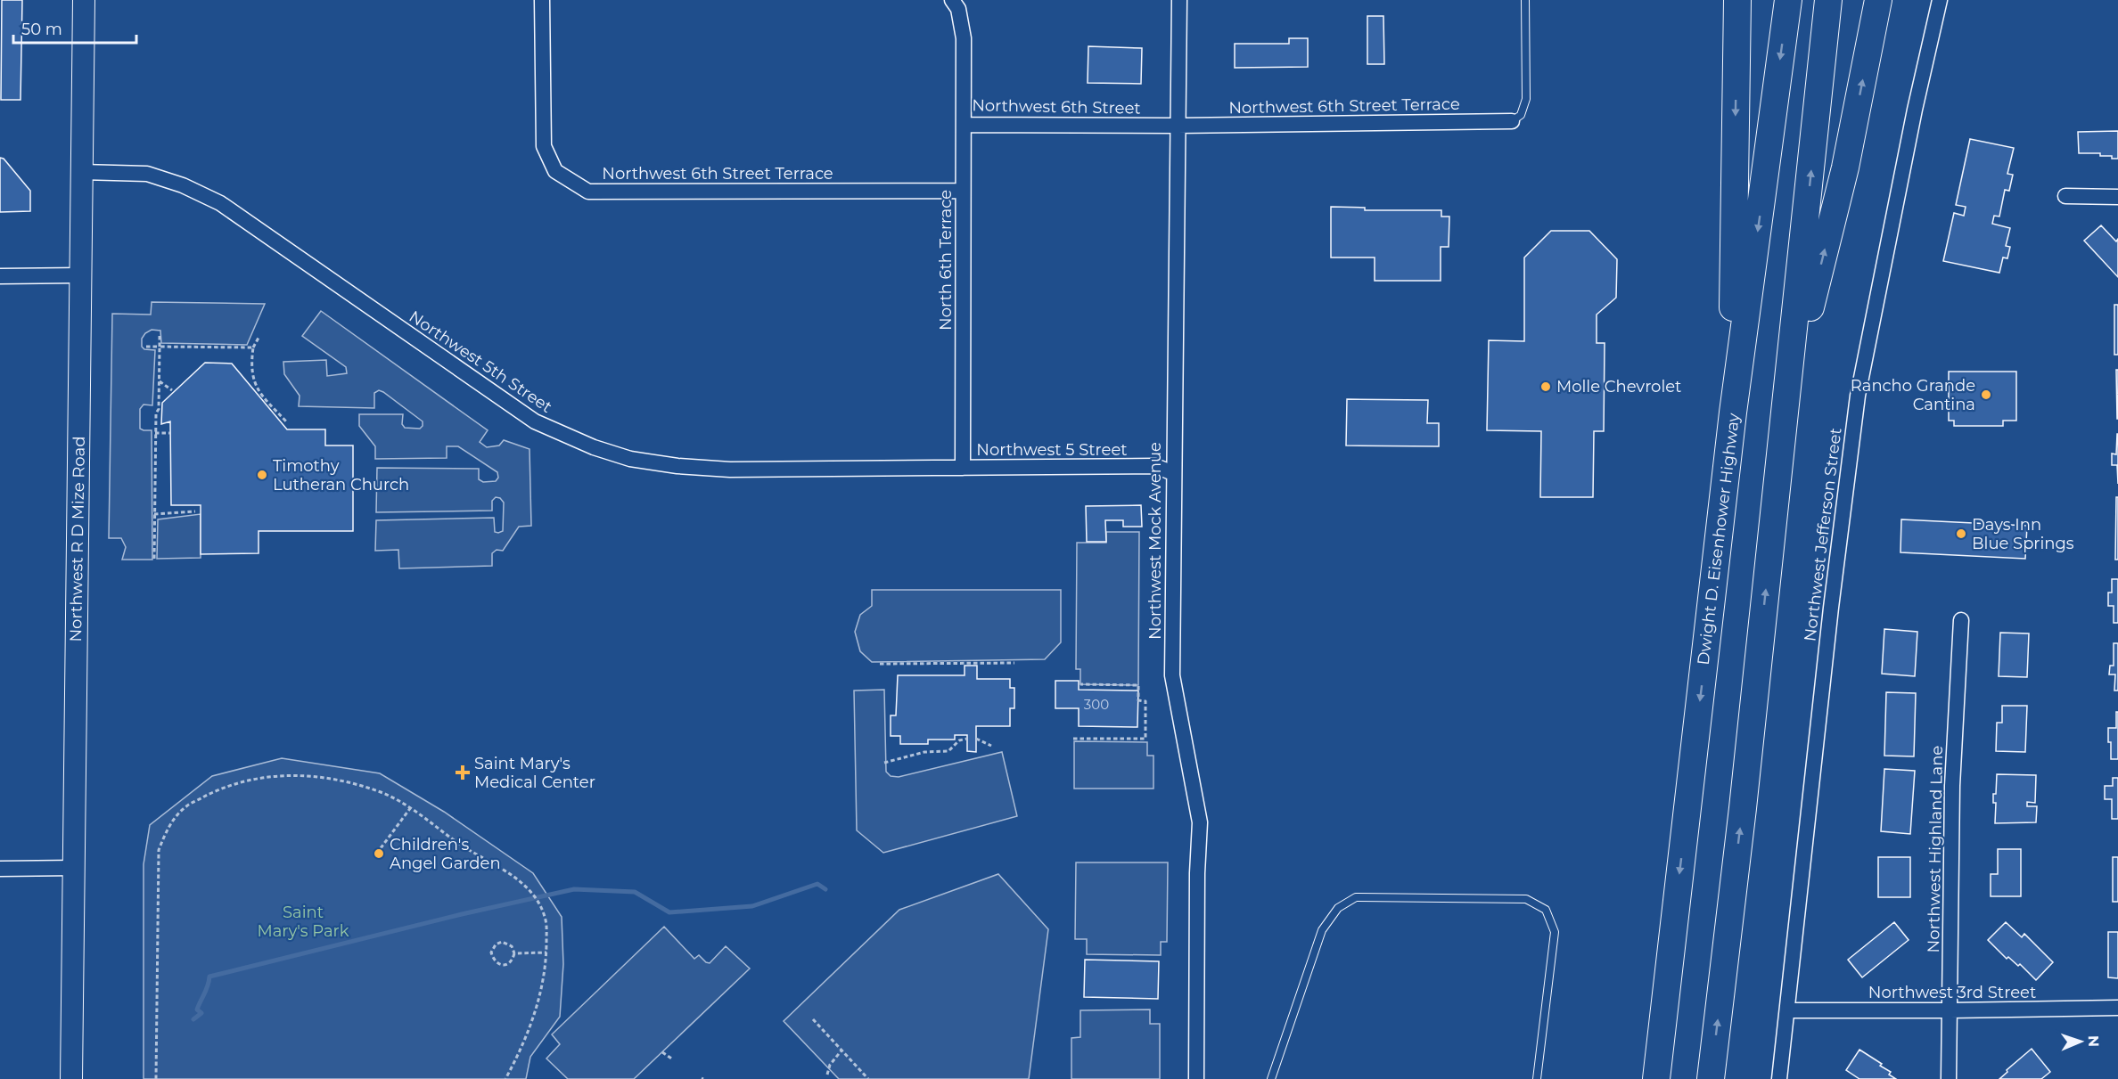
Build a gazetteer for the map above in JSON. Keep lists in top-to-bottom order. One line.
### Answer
{"streets":{"highway":["Dwight D. Eisenhower Highway"],"street":["Northwest 6th Street Terrace","Northwest 6th Street","North 6th Terrace","Northwest 5th Street","Northwest 5 Street","Northwest Jefferson Street","Northwest R D Mize Road","Northwest Mock Avenue","Northwest Highland Lane","Northwest 3rd Street"]},"crossings":[["Northwest 6th Street Terrace","Northwest 6th Street"],["Northwest 6th Street Terrace","North 6th Terrace"],["Northwest 6th Street Terrace","Northwest Mock Avenue"],["Northwest 6th Street","North 6th Terrace"],["Northwest 6th Street","Northwest Mock Avenue"],["North 6th Terrace","Northwest 5th Street"],["North 6th Terrace","Northwest 5 Street"],["Northwest 5th Street","Northwest 5 Street"],["Northwest 5th Street","Northwest R D Mize Road"],["Northwest 5 Street","Northwest Mock Avenue"],["Northwest Jefferson Street","Northwest 3rd Street"],["Northwest Highland Lane","Northwest 3rd Street"]],"parks":["Saint Mary's Park"],"places":{"other":["Molle Chevrolet","Rancho Grande Cantina","Timothy Lutheran Church","Days Inn Blue Springs","Children's Angel Garden"],"health":["Saint Mary's Medical Center"]},"house_numbers":["300"],"scale_bar":"50 m","north":"right"}
